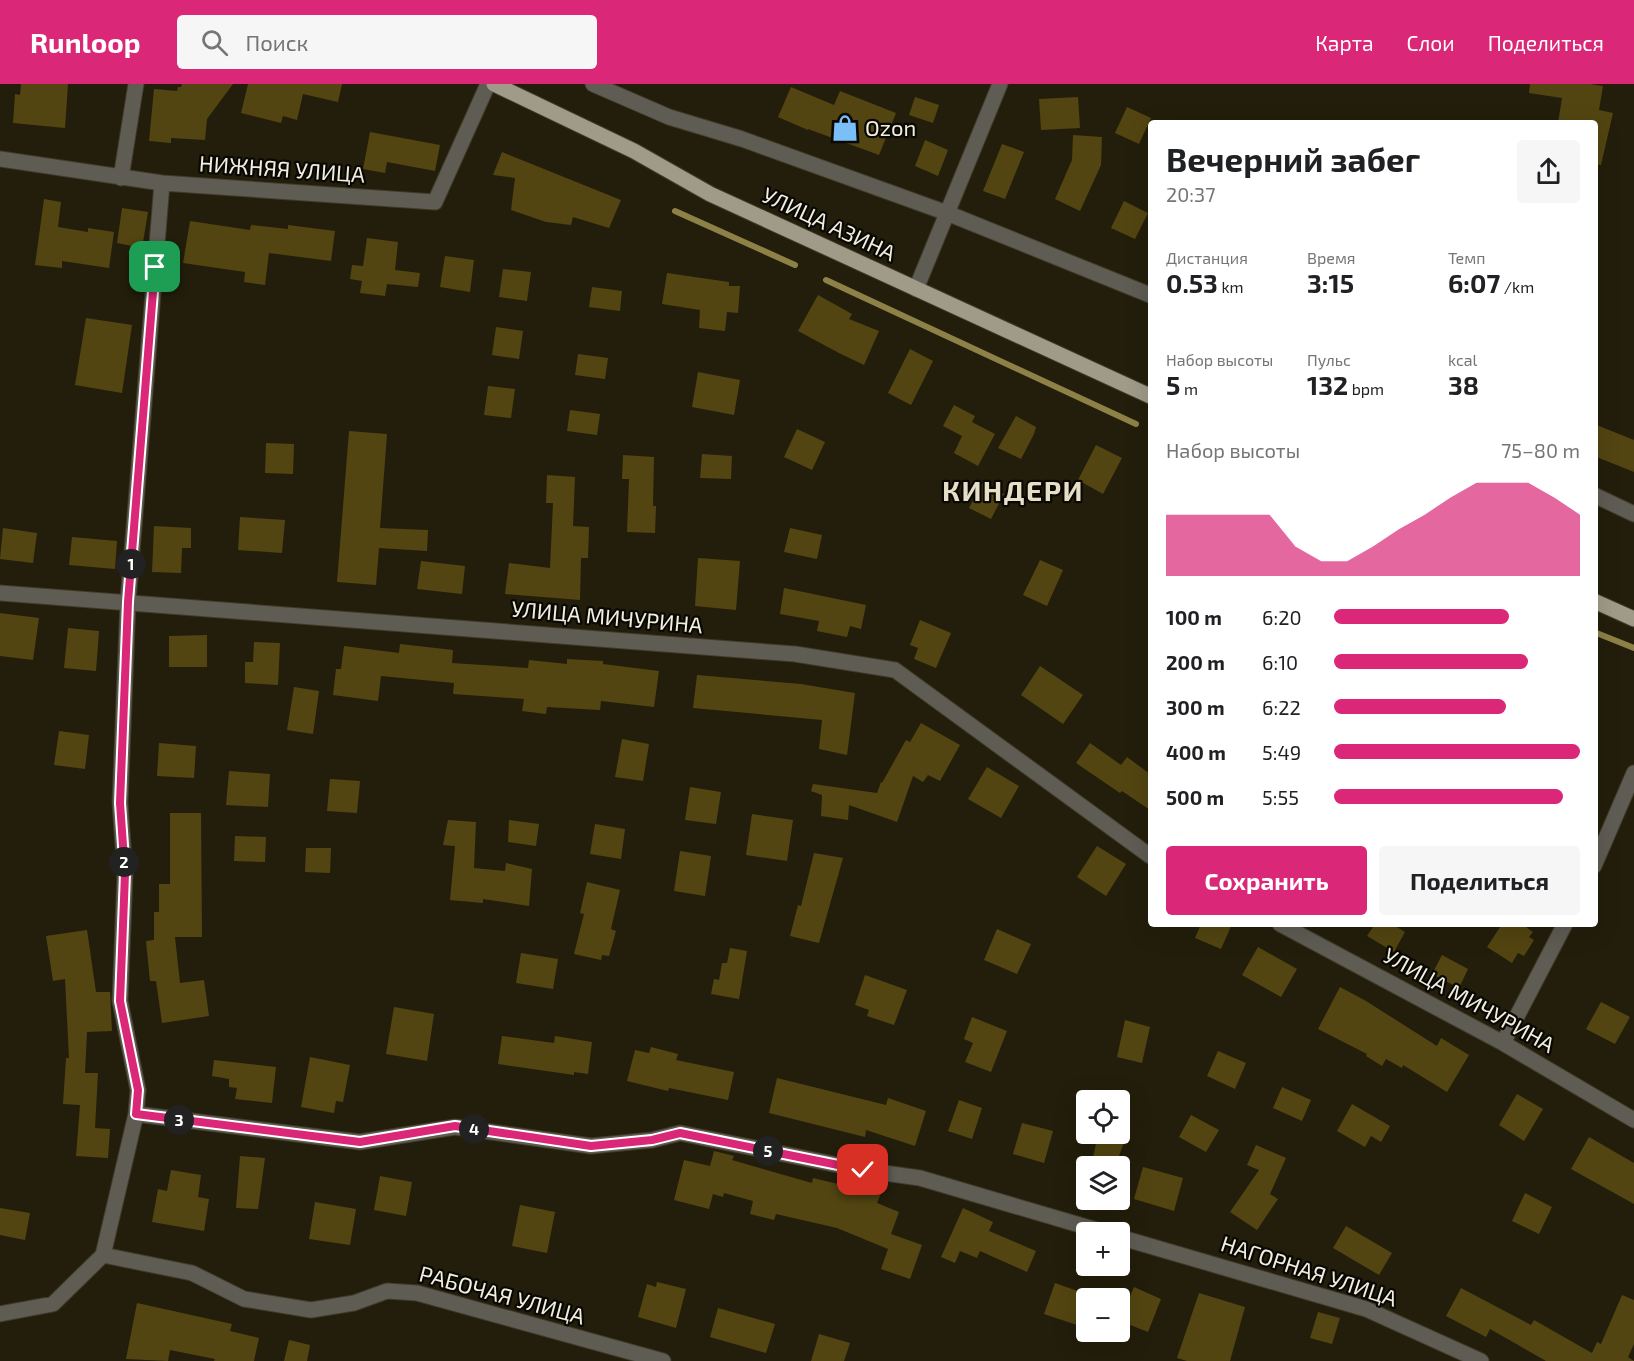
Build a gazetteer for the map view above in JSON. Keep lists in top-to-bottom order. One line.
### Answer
{"streets":{"main road":["УЛИЦА АЗИНА"],"street":["НИЖНЯЯ УЛИЦА","УЛИЦА МИЧУРИНА","НАГОРНАЯ УЛИЦА","РАБОЧАЯ УЛИЦА"]},"districts":["КИНДЕРИ"],"places":{"shop":["Ozon"]},"page":{"header":"Runloop","search":"Поиск","nav":["Карта","Слои","Поделиться"],"heading":["Вечерний забег","20:37"],"stats":[["Дистанция","0.53 km"],["Время","3:15"],["Темп","6:07 /km"],["Набор высоты","5 m"],["Пульс","132 bpm"],["kcal","38"]],"chart":["Набор высоты","75–80 m"],"pins":["1","2","3","4","5"],"list":[{"name":"100 m","note":"6:20"},{"name":"200 m","note":"6:10"},{"name":"300 m","note":"6:22"},{"name":"400 m","note":"5:49"},{"name":"500 m","note":"5:55"}],"buttons":["Сохранить","Поделиться"],"map_buttons":["+","−"]}}
